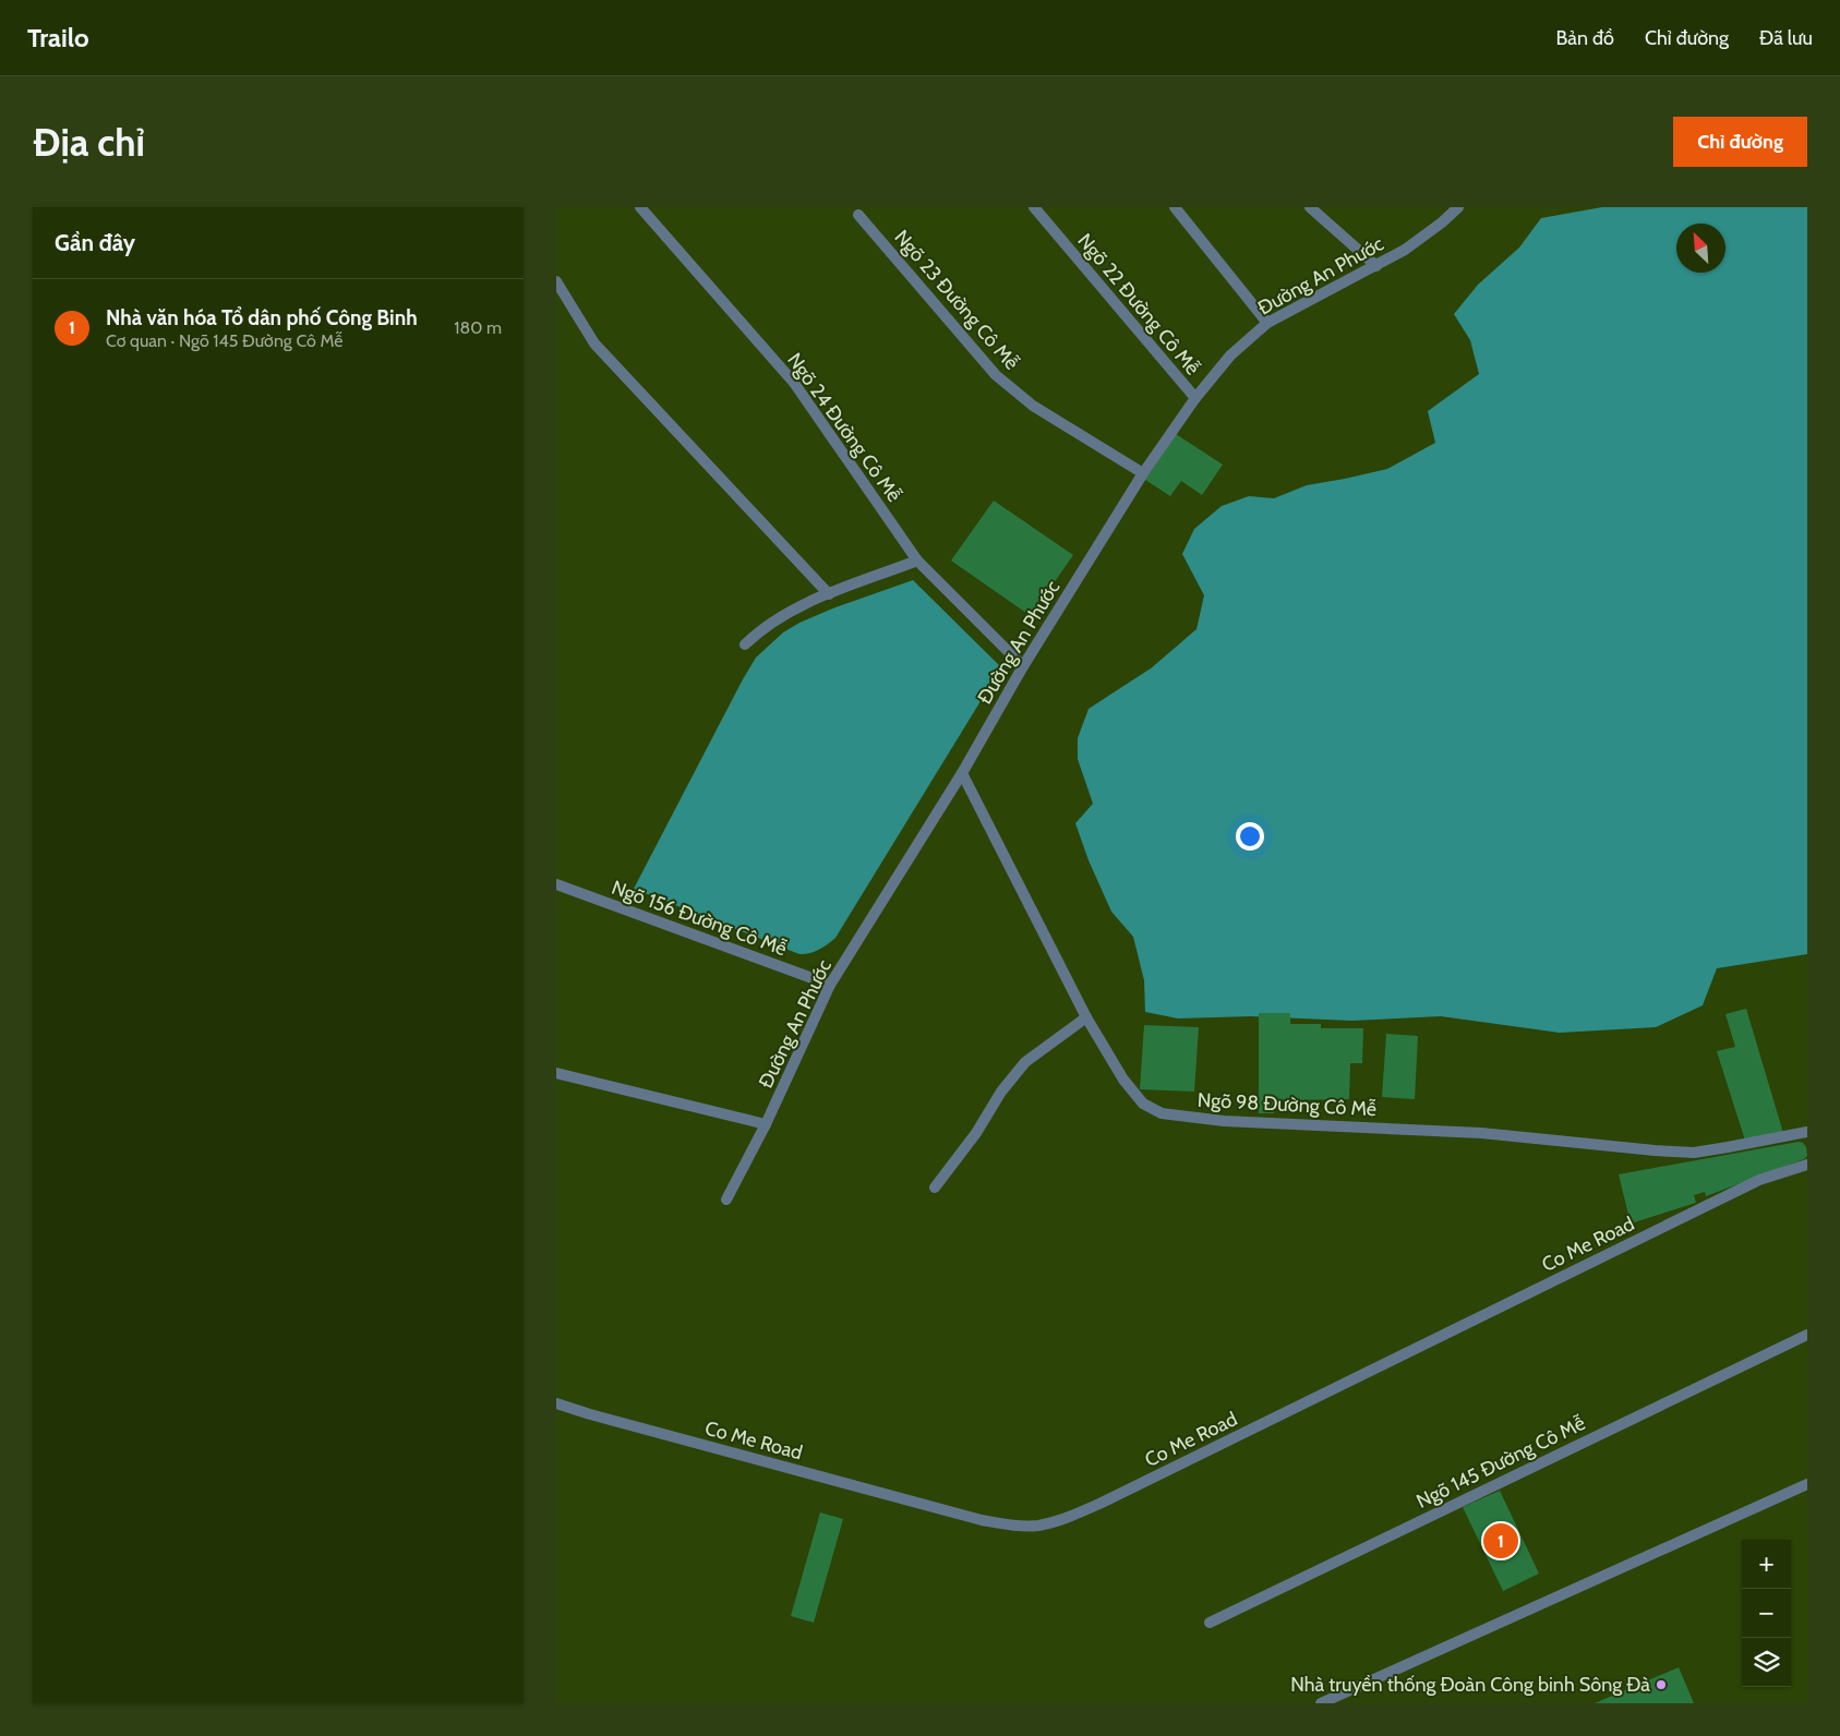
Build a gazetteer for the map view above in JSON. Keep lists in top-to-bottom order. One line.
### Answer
{"streets":{"street":["Đường An Phước","Ngõ 23 Đường Cô Mễ","Ngõ 22 Đường Cô Mễ","Ngõ 24 Đường Cô Mễ","Ngõ 156 Đường Cô Mễ","Ngõ 98 Đường Cô Mễ","Co Me Road","Ngõ 145 Đường Cô Mễ"]},"crossings":[["Đường An Phước","Ngõ 23 Đường Cô Mễ"],["Đường An Phước","Ngõ 22 Đường Cô Mễ"],["Đường An Phước","Ngõ 24 Đường Cô Mễ"],["Đường An Phước","Ngõ 156 Đường Cô Mễ"],["Đường An Phước","Ngõ 98 Đường Cô Mễ"]],"places":["Nhà truyền thống Đoàn Công binh Sông Đà"],"north":"top left","page":{"header":"Trailo","nav":["Bản đồ","Chỉ đường","Đã lưu"],"buttons":"Chỉ đường","title":"Địa chỉ","heading":"Gần đây","list":[{"mark":"1","name":"Nhà văn hóa Tổ dân phố Công Binh","note":"Cơ quan · Ngõ 145 Đường Cô Mễ","value":"180 m"}],"pins":"1","map_buttons":["+","−"]}}
